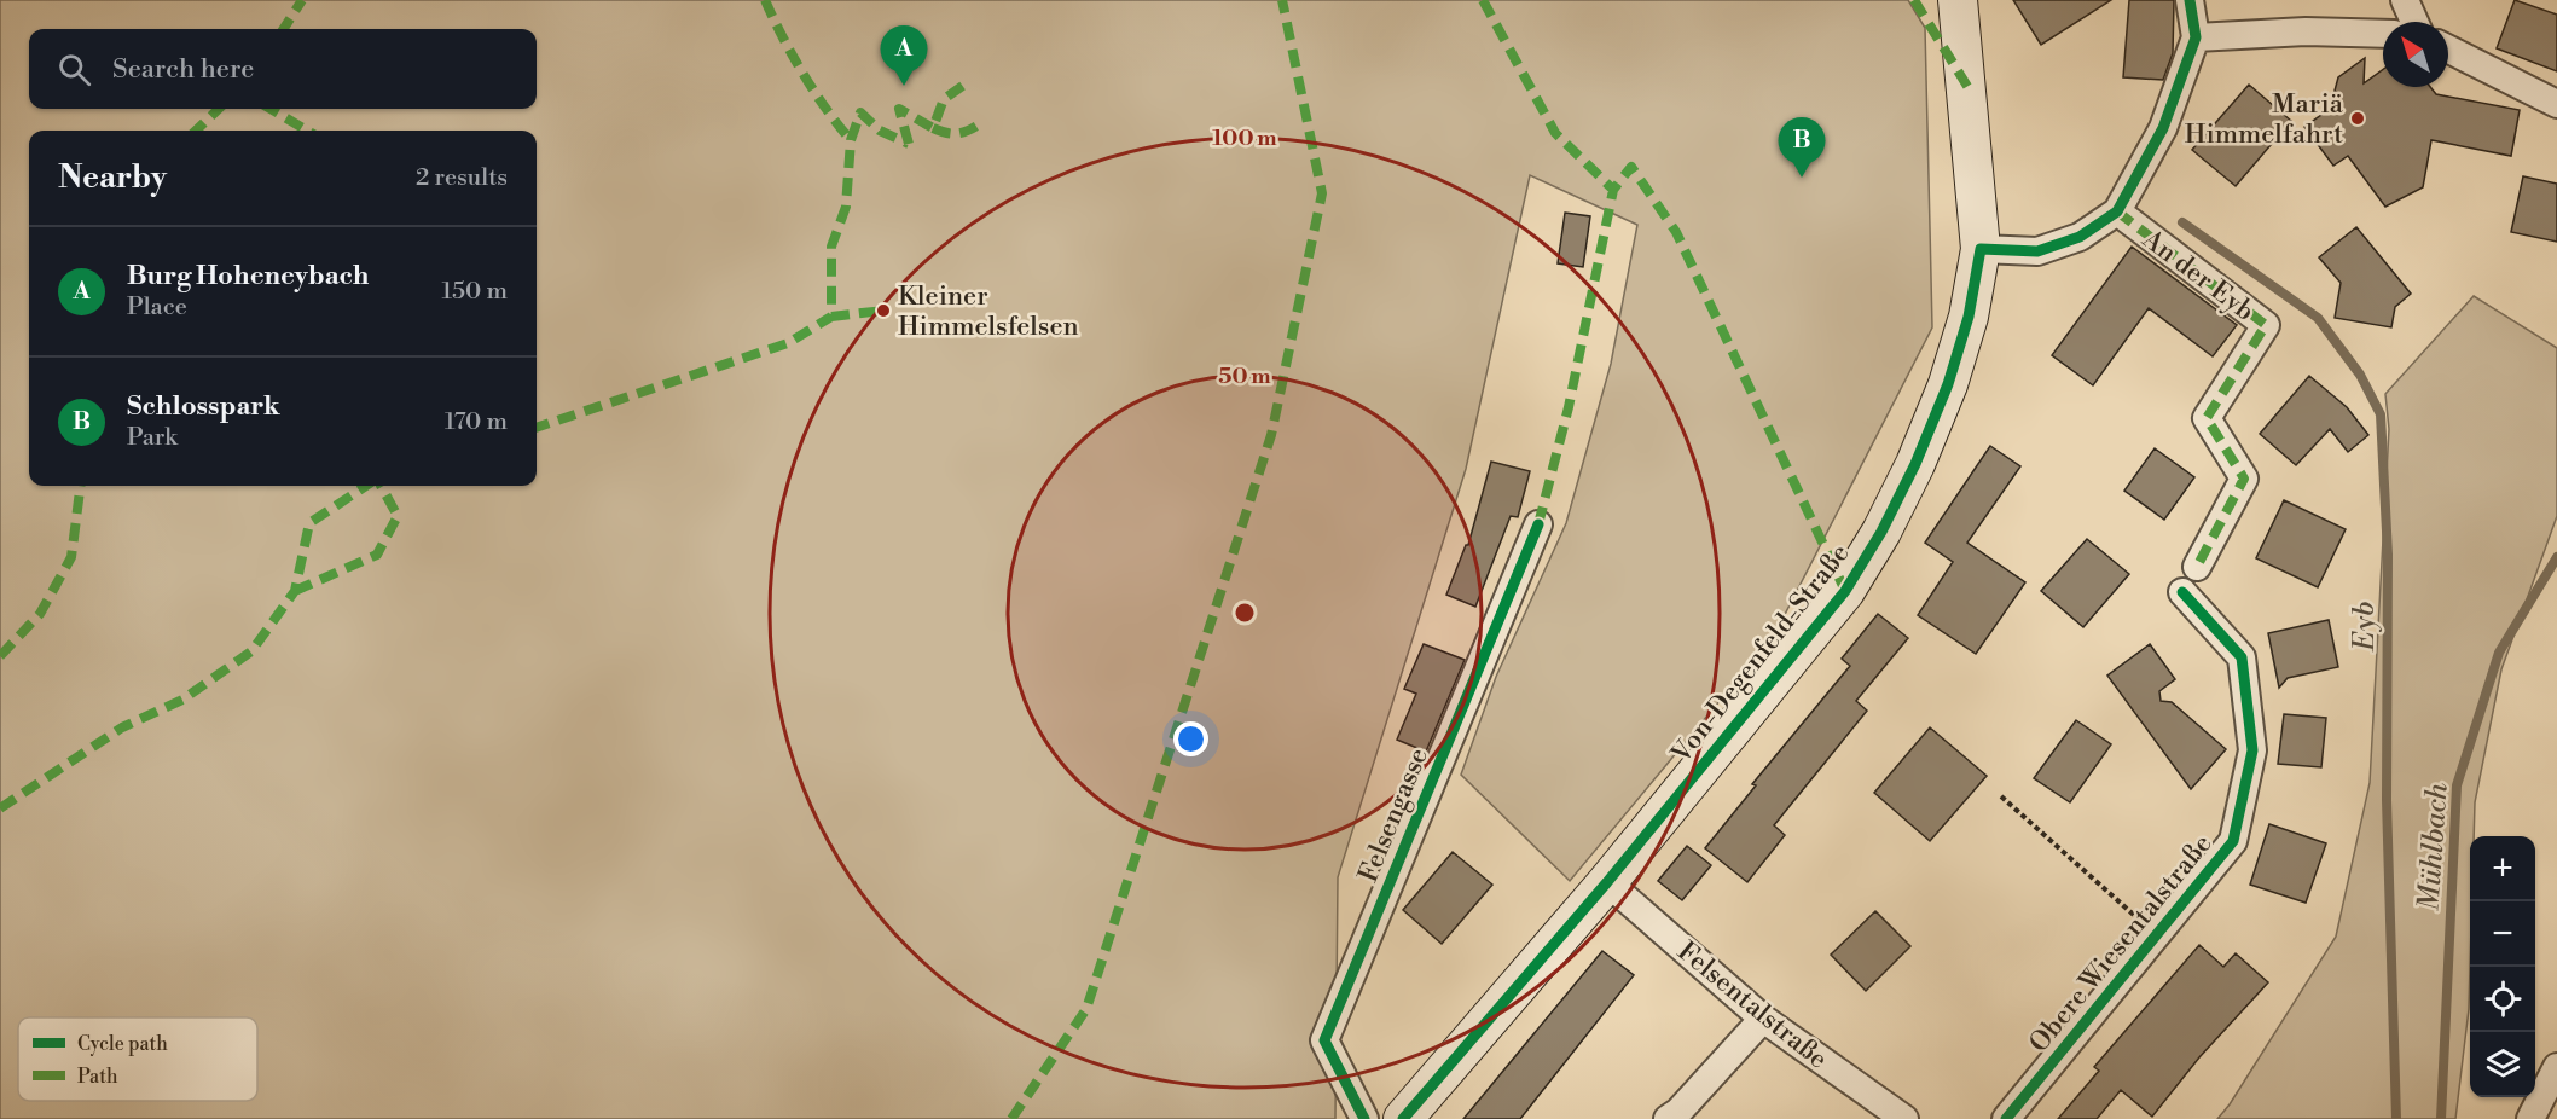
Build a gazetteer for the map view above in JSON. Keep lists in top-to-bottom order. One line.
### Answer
{"streets":{"main road":["Von-Degenfeld-Straße"],"street":["An der Eyb","Felsengasse","Obere Wiesentalstraße","Felsentalstraße"]},"crossings":[["Von-Degenfeld-Straße","Felsentalstraße"]],"water":["Eyb","Mühlbach"],"places":["Mariä Himmelfahrt","Kleiner Himmelsfelsen"],"legend":["Cycle path","Path"],"north":"top left","page":{"pins":["A","B"],"search":"Search here","heading":["Nearby","2 results"],"list":[{"mark":"A","name":"Burg Hoheneybach","note":"Place","value":"150 m"},{"mark":"B","name":"Schlosspark","note":"Park","value":"170 m"}],"map_buttons":["+","−"]},"rings":["100 m","50 m"]}
